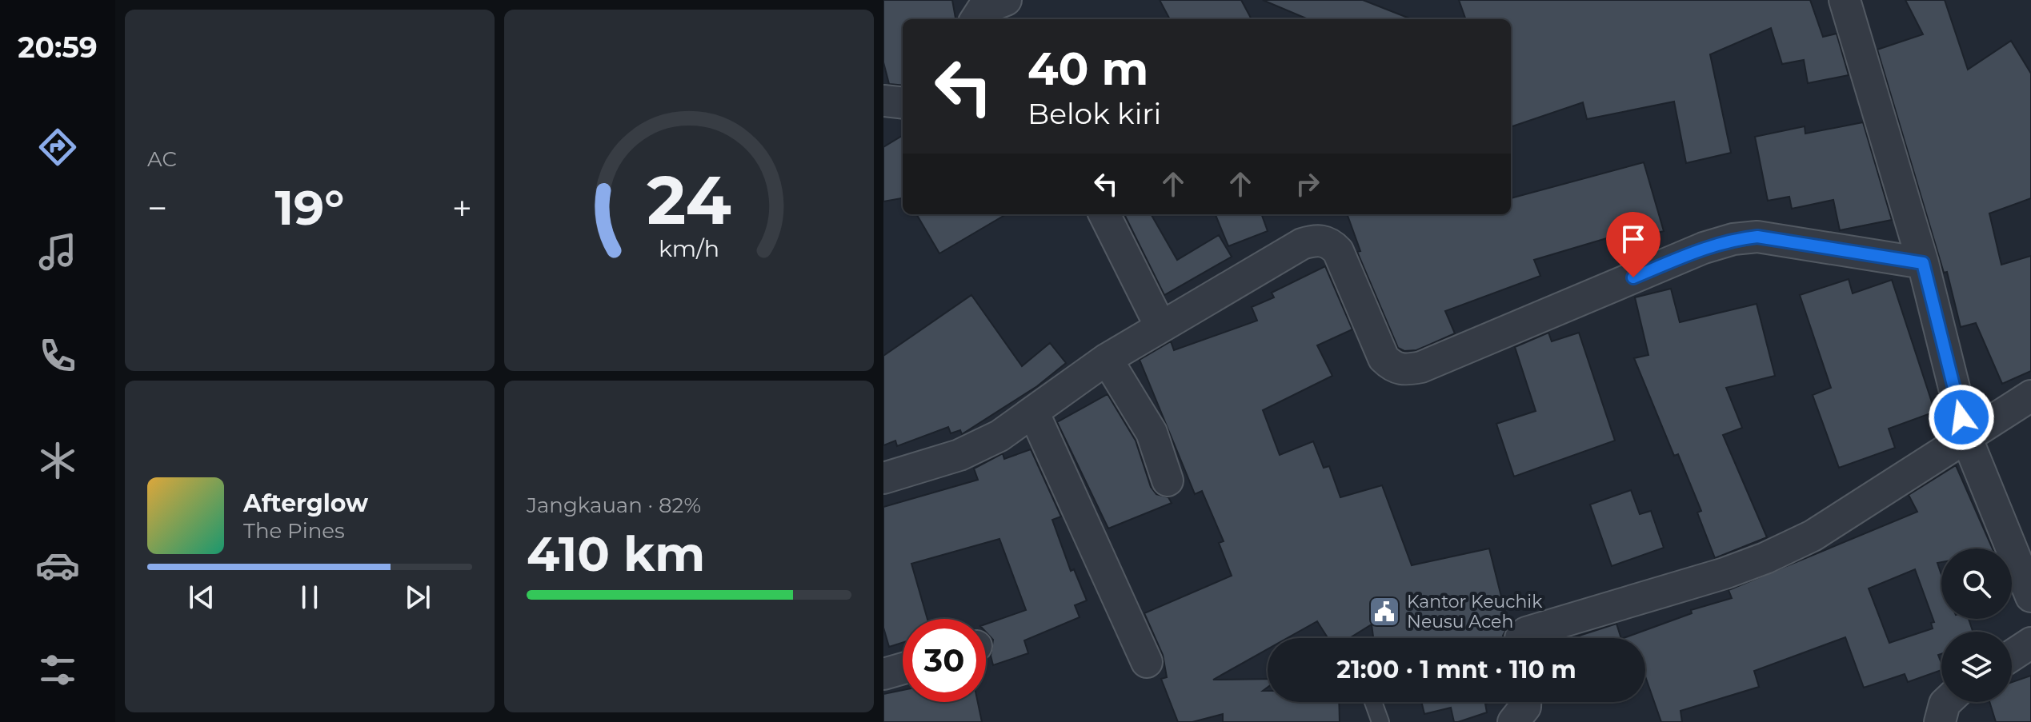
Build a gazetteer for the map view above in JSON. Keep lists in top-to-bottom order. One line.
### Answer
{"places":{"public building":["Kantor Keuchik Neusu Aceh"]},"page":{"tabs":"20:59","tile":["AC",["Jangkauan · 82%","410 km"]],"turn":["40 m","Belok kiri"],"heat":["−","19°","+"],"song":["Afterglow","The Pines"],"limit":"30","trip":"21:00 · 1 mnt · 110 m","gauge":["24","km/h"]}}
